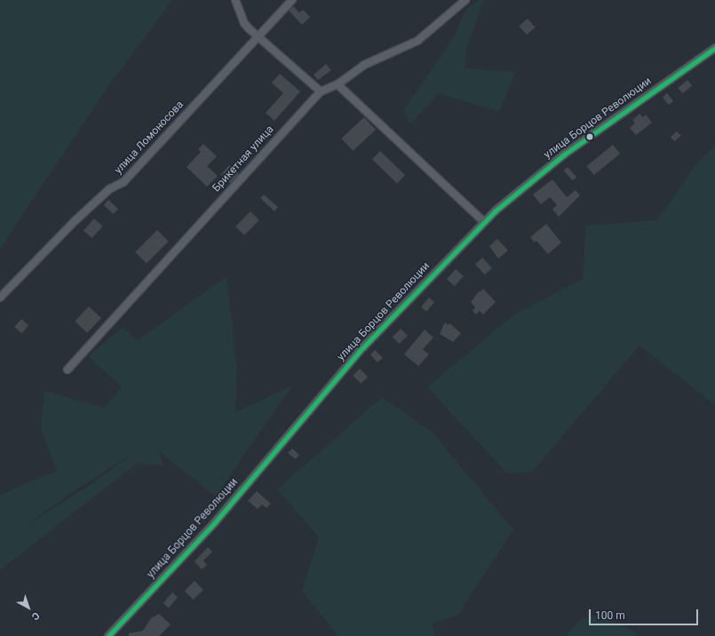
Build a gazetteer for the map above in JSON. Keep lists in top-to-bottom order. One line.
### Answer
{"streets":{"street":["улица Борцов Революции","улица Ломоносова","Брикетная улица"]},"scale_bar":"100 m","north":"bottom right"}
